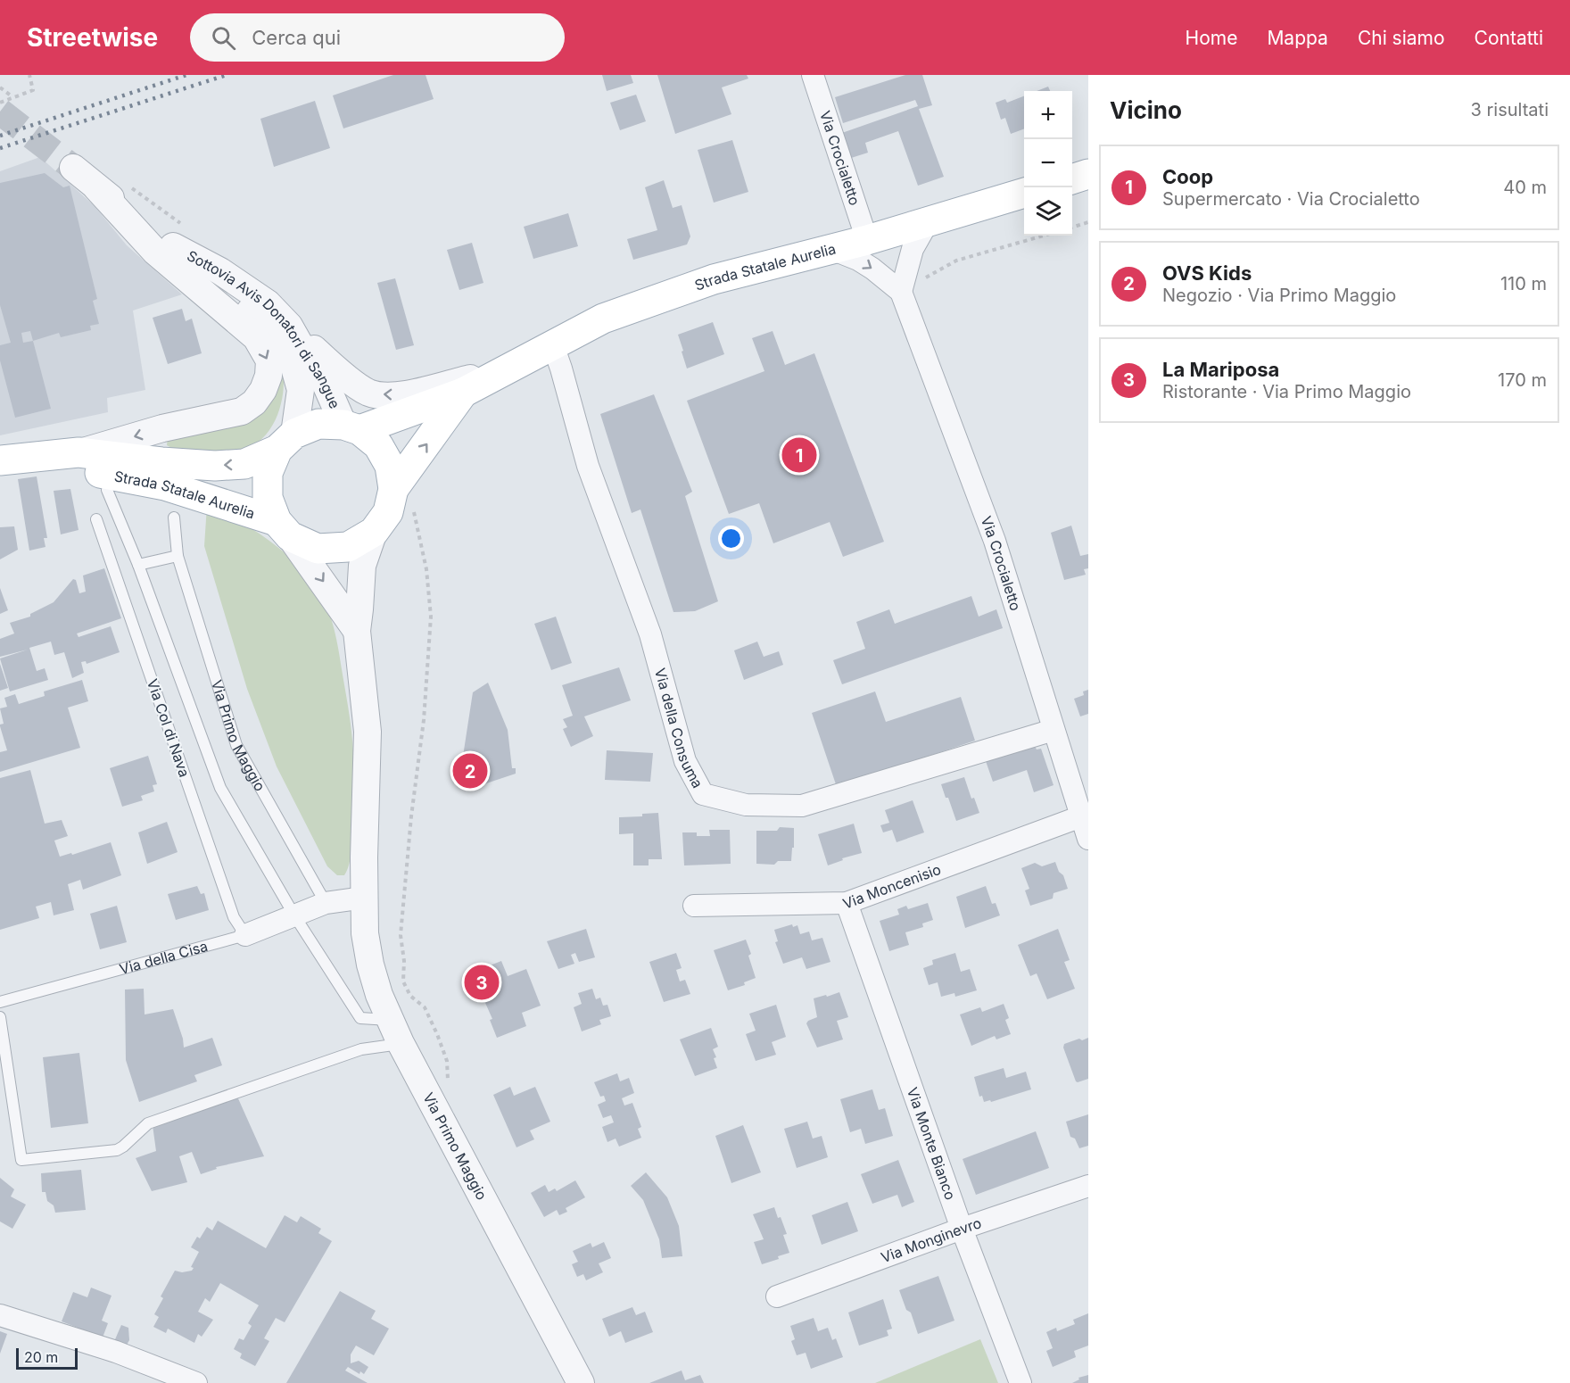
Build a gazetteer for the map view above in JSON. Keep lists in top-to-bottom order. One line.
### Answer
{"streets":{"main road":["Strada Statale Aurelia"],"street":["Via Crocialetto","Sottovia Avis Donatori di Sangue","Via della Consuma","Via Primo Maggio","Via Moncenisio","Via della Cisa","Via Monte Bianco","Via Monginevro"],"lane":["Via Col di Nava"]},"crossings":[["Via Crocialetto","Strada Statale Aurelia"],["Via Crocialetto","Via della Consuma"],["Via Crocialetto","Via Moncenisio"],["Strada Statale Aurelia","Sottovia Avis Donatori di Sangue"],["Strada Statale Aurelia","Via della Consuma"],["Strada Statale Aurelia","Via Primo Maggio"],["Sottovia Avis Donatori di Sangue","Via Primo Maggio"],["Via Col di Nava","Via della Cisa"],["Via Primo Maggio","Via della Cisa"],["Via Moncenisio","Via Monte Bianco"],["Via Monte Bianco","Via Monginevro"]],"scale_bar":"20 m","page":{"header":"Streetwise","search":"Cerca qui","nav":["Home","Mappa","Chi siamo","Contatti"],"heading":["Vicino","3 risultati"],"map_buttons":["+","−"],"list":[{"mark":"1","name":"Coop","note":"Supermercato · Via Crocialetto","value":"40 m"},{"mark":"2","name":"OVS Kids","note":"Negozio · Via Primo Maggio","value":"110 m"},{"mark":"3","name":"La Mariposa","note":"Ristorante · Via Primo Maggio","value":"170 m"}],"pins":["1","2","3"],"scale":"20 m"}}
